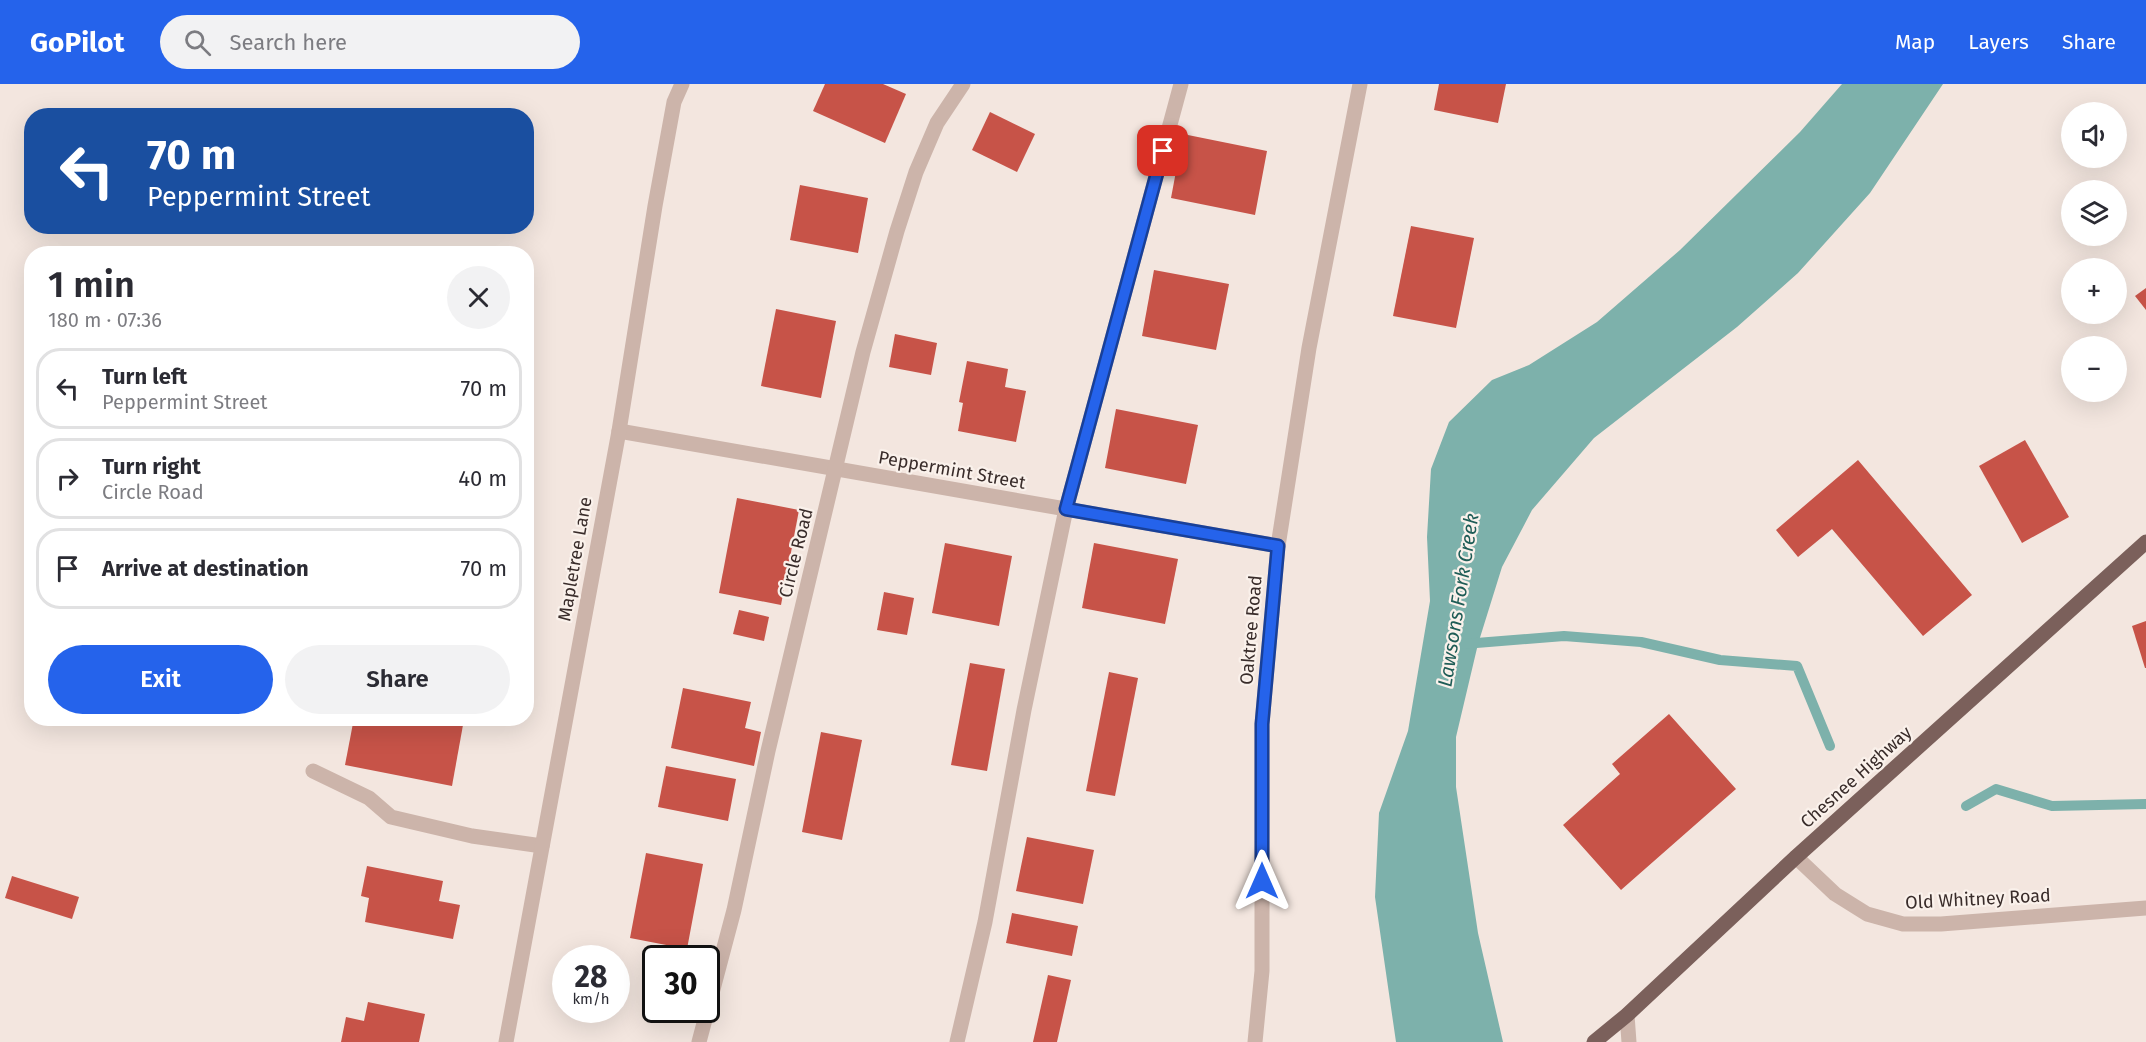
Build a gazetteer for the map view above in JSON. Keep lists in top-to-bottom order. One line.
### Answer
{"streets":{"main road":["Chesnee Highway"],"street":["Peppermint Street","Circle Road","Mapletree Lane","Oaktree Road","Old Whitney Road"]},"crossings":[["Peppermint Street","Circle Road"],["Peppermint Street","Mapletree Lane"],["Peppermint Street","Oaktree Road"],["Chesnee Highway","Old Whitney Road"]],"water":["Lawsons Fork Creek"],"page":{"header":"GoPilot","search":"Search here","nav":["Map","Layers","Share"],"map_buttons":["+","−"],"turn":["70 m","Peppermint Street"],"heading":["1 min","180 m · 07:36"],"list":[{"name":"Turn left","note":"Peppermint Street","value":"70 m"},{"name":"Turn right","note":"Circle Road","value":"40 m"},{"name":"Arrive at destination","value":"70 m"}],"buttons":["Exit","Share"],"speed":"28 km/h","limit":"30"}}
